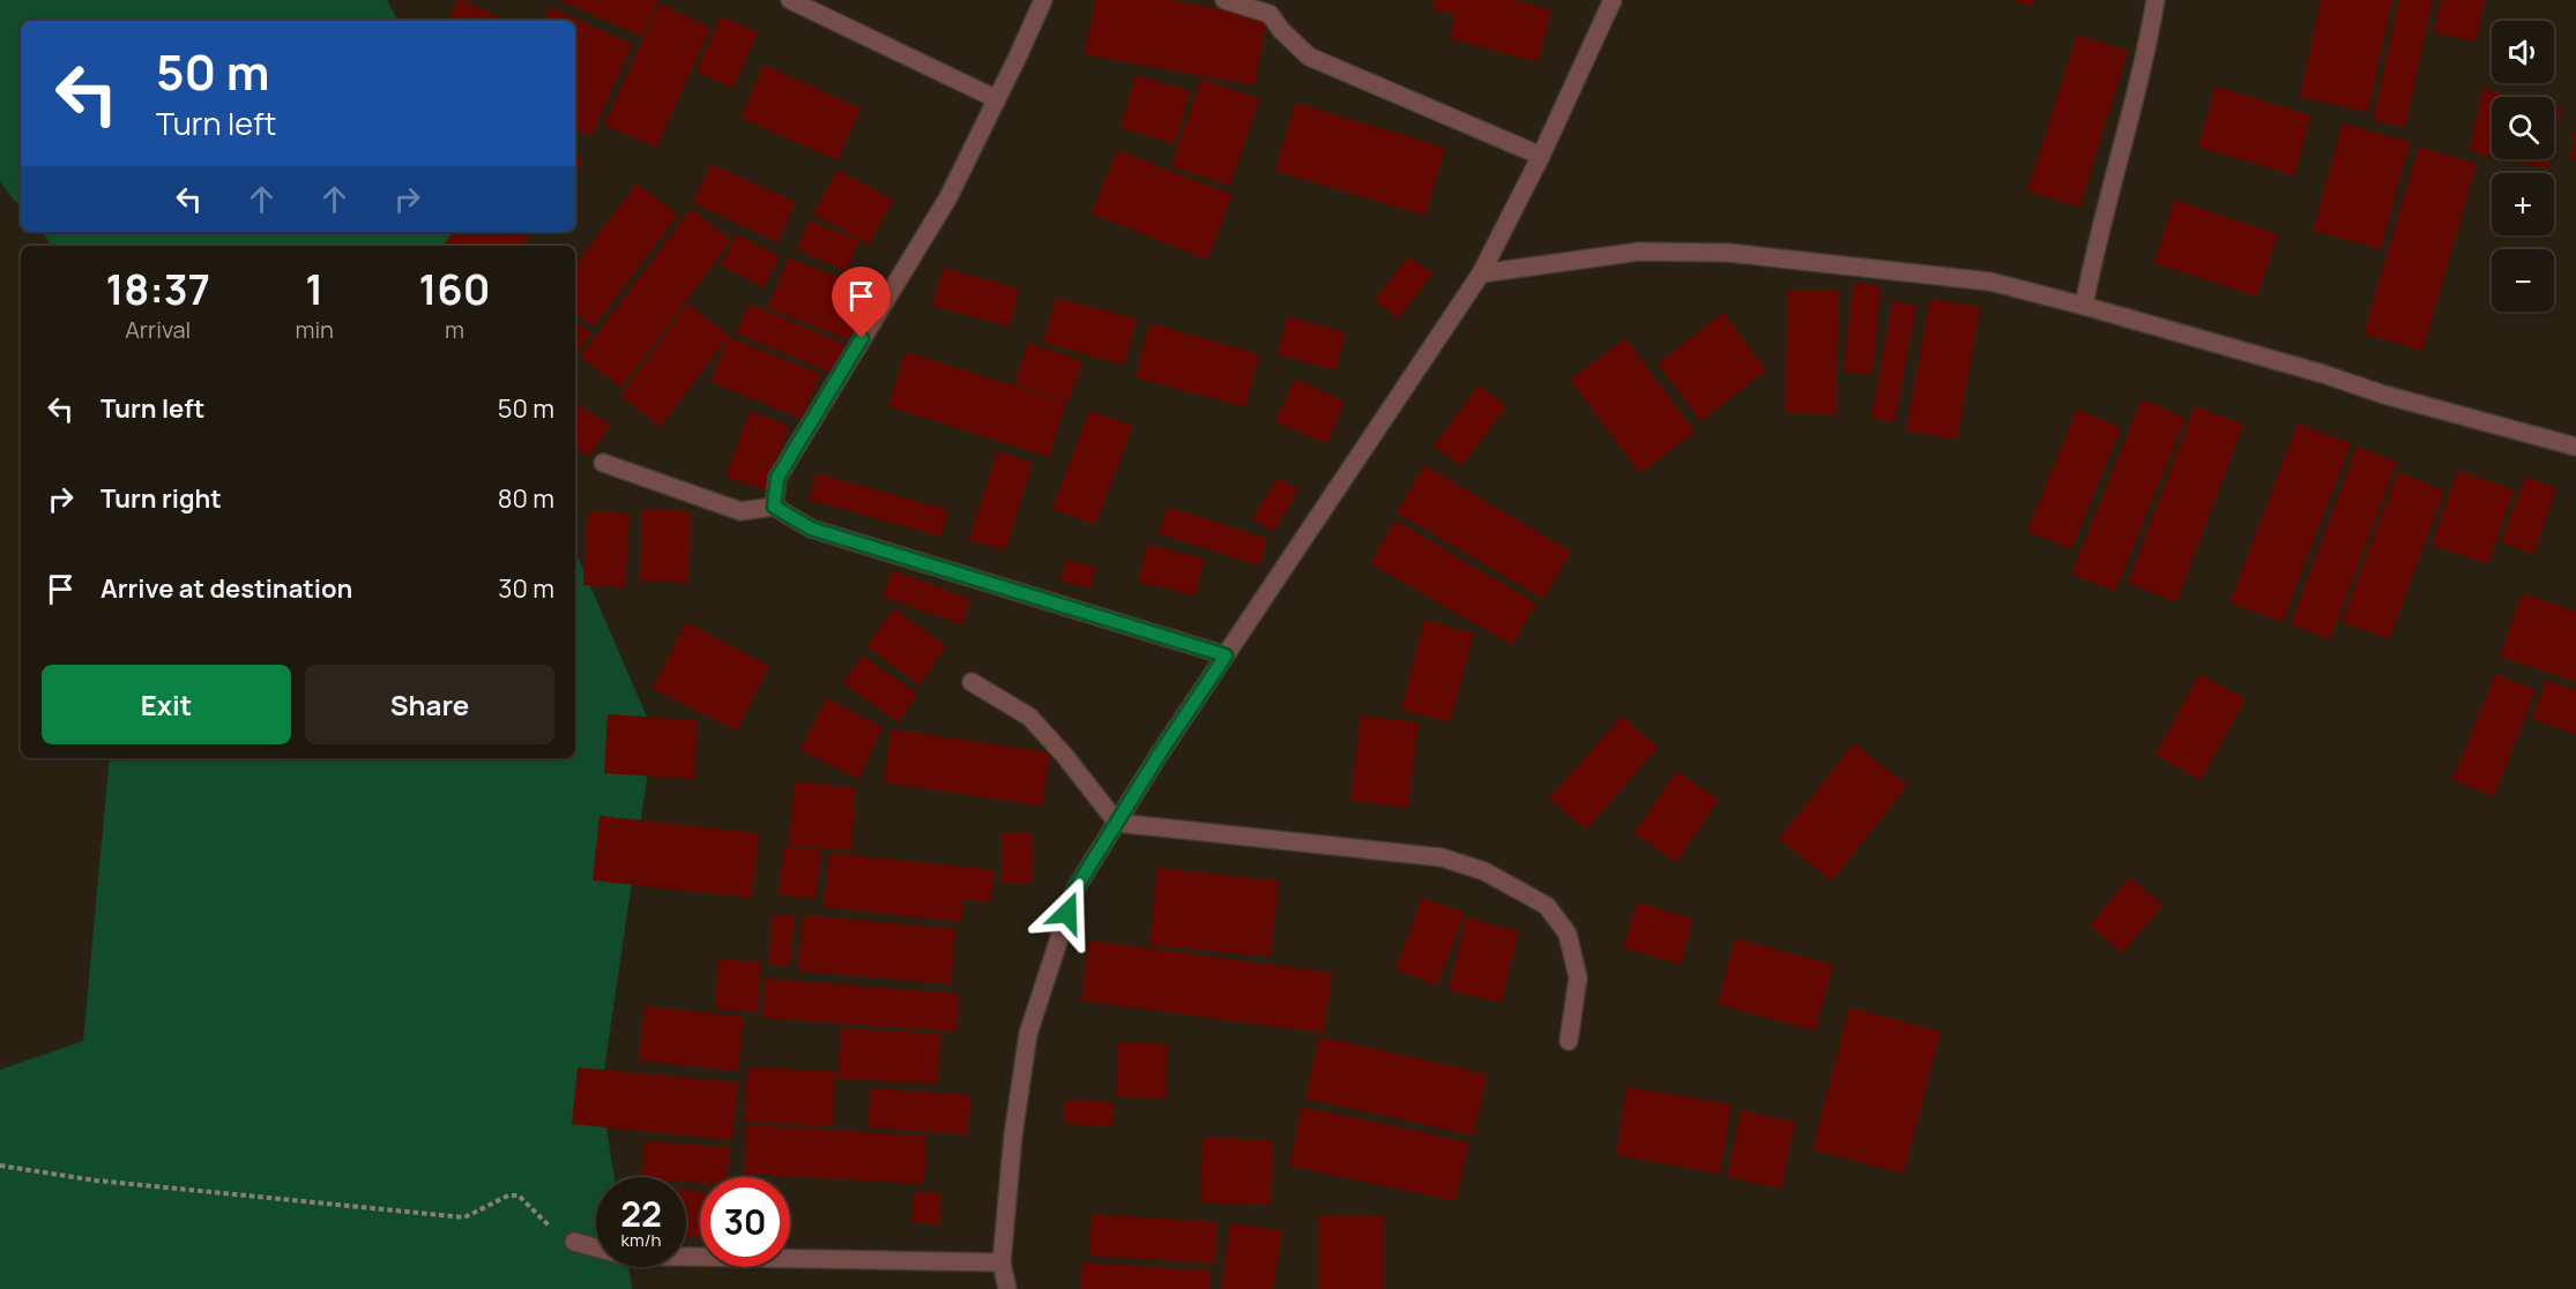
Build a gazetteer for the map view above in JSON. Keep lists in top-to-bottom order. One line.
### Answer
{"page":{"map_buttons":["+","−"],"turn":["50 m","Turn left"],"eta":["18:37","Arrival","1","min","160","m"],"list":[{"name":"Turn left","value":"50 m"},{"name":"Turn right","value":"80 m"},{"name":"Arrive at destination","value":"30 m"}],"buttons":["Exit","Share"],"speed":"22 km/h","limit":"30"}}
